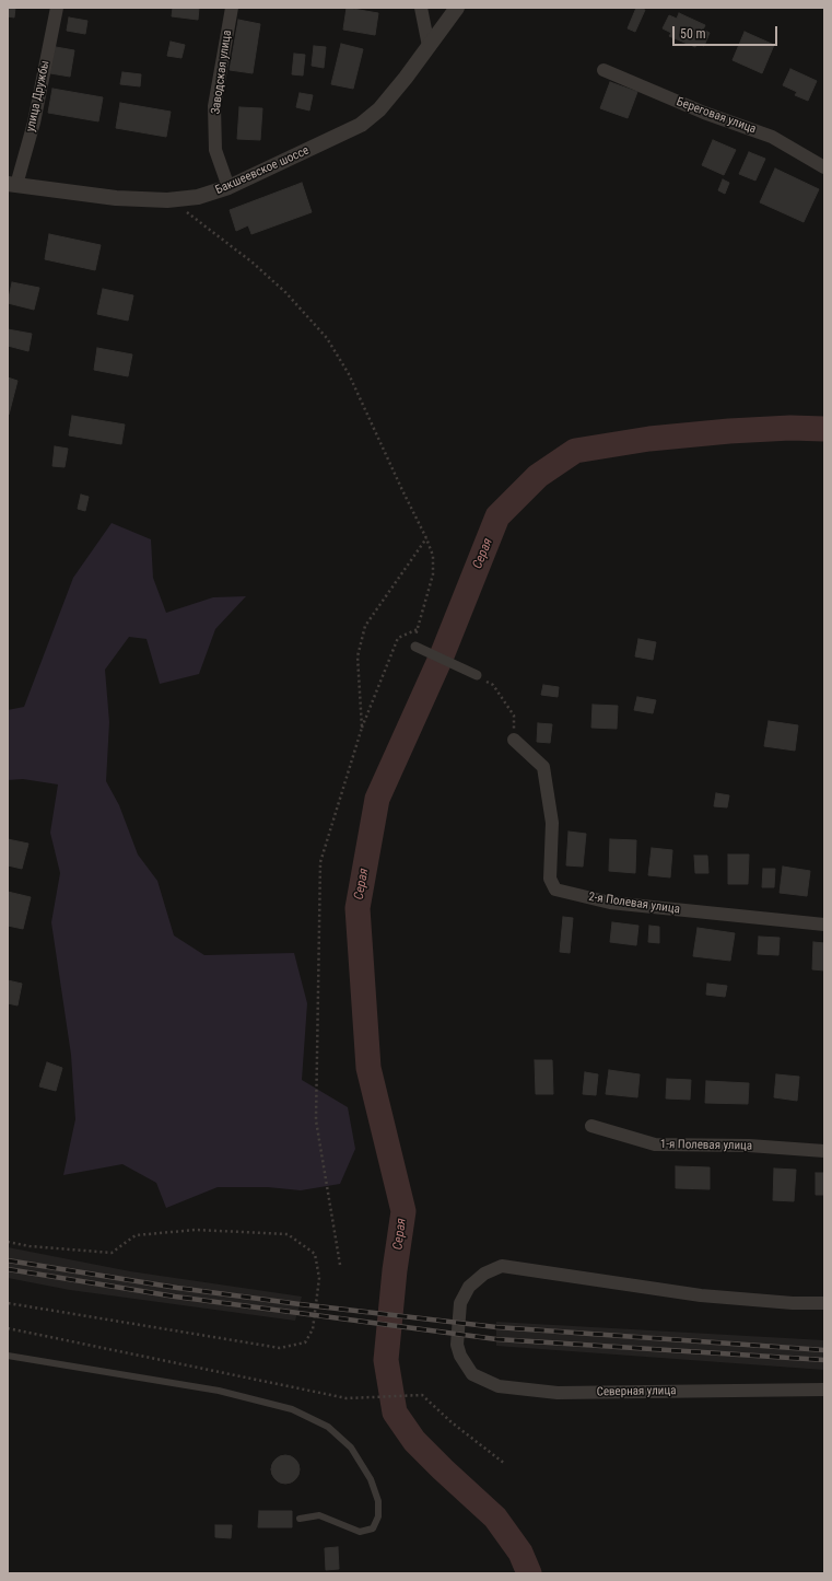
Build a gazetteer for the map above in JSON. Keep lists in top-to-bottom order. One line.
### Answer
{"streets":{"street":["Заводская улица","улица Дружбы","Береговая улица","Бакшеевское шоссе","2-я Полевая улица","1-я Полевая улица","Северная улица"]},"crossings":[["Заводская улица","Бакшеевское шоссе"],["улица Дружбы","Бакшеевское шоссе"]],"water":["Серая"],"scale_bar":"50 m"}
